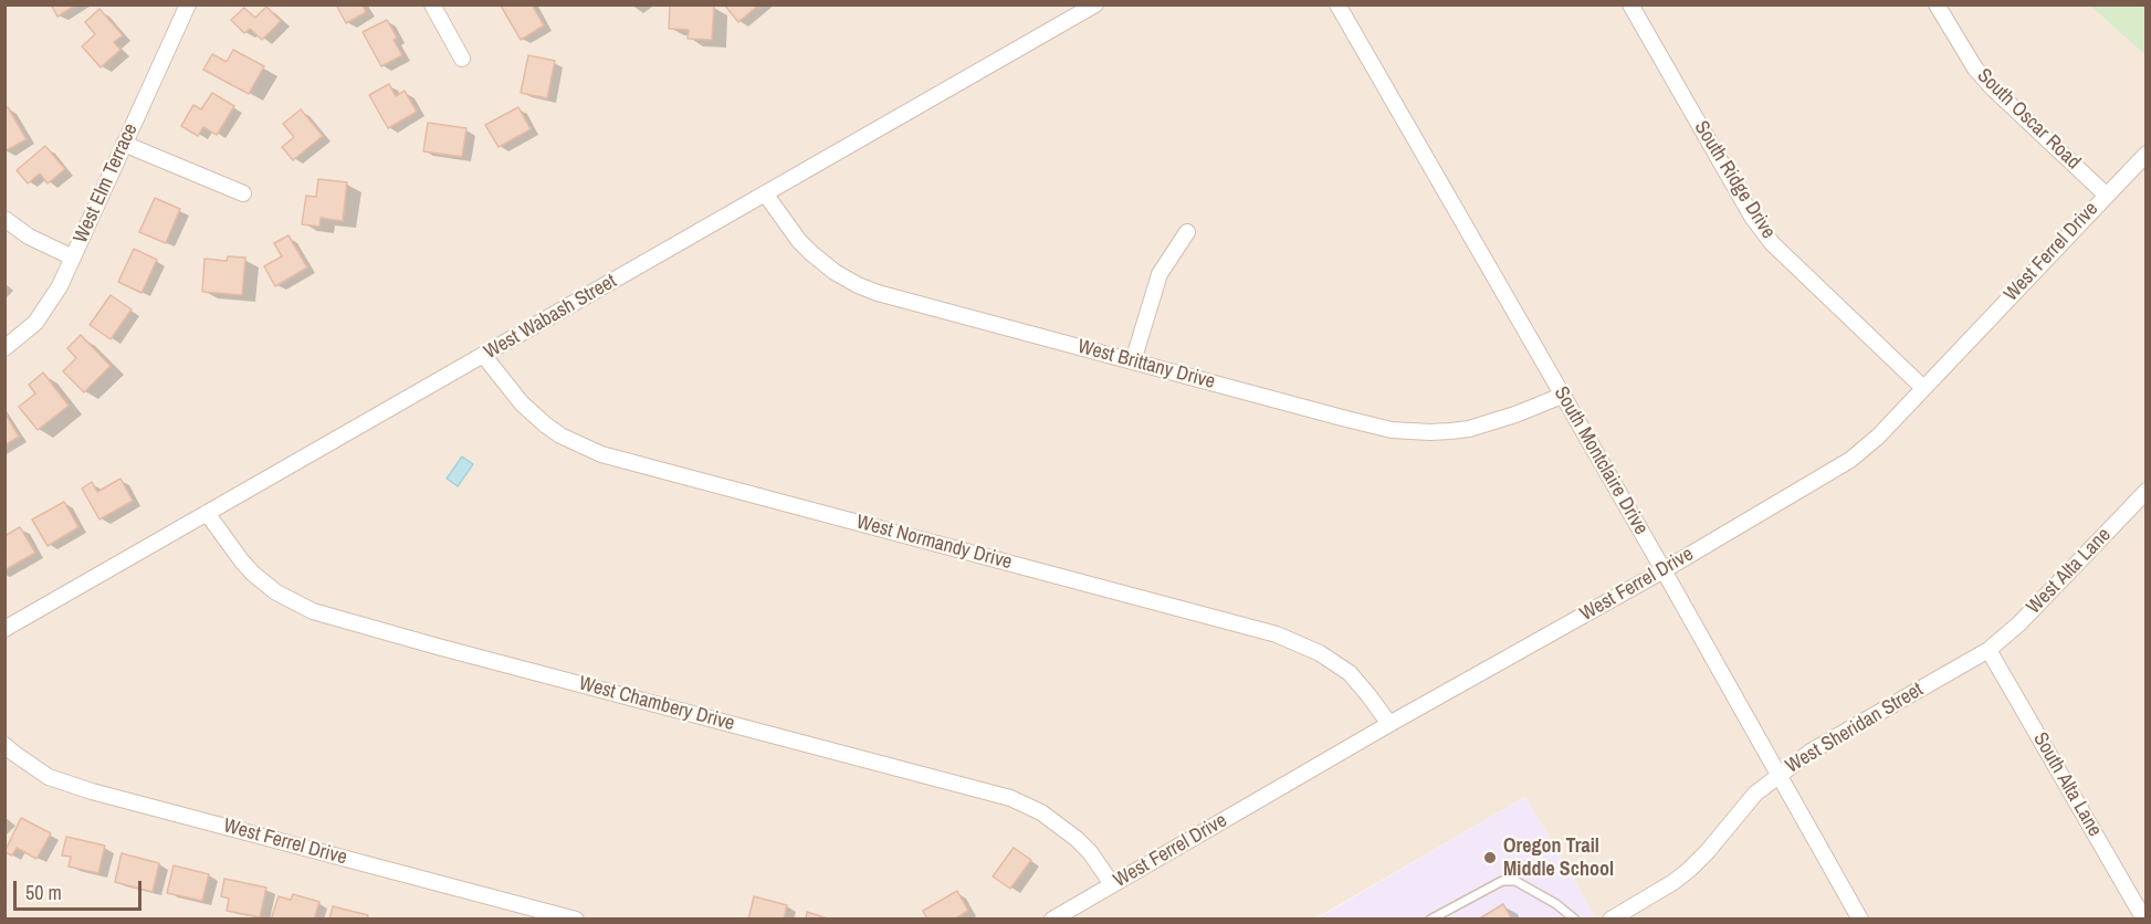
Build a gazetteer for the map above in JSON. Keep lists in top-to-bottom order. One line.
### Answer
{"streets":{"street":["South Oscar Road","South Ridge Drive","West Elm Terrace","West Ferrel Drive","West Wabash Street","West Brittany Drive","South Montclaire Drive","West Normandy Drive","West Alta Lane","West Chambery Drive","West Sheridan Street","South Alta Lane"]},"crossings":[["South Oscar Road","West Ferrel Drive"],["South Ridge Drive","West Ferrel Drive"],["West Ferrel Drive","South Montclaire Drive"],["West Ferrel Drive","West Normandy Drive"],["West Ferrel Drive","West Chambery Drive"],["West Wabash Street","West Brittany Drive"],["West Wabash Street","West Normandy Drive"],["West Wabash Street","West Chambery Drive"],["West Brittany Drive","South Montclaire Drive"],["South Montclaire Drive","West Sheridan Street"],["West Alta Lane","West Sheridan Street"],["West Alta Lane","South Alta Lane"],["West Sheridan Street","South Alta Lane"]],"places":["Oregon Trail Middle School"],"scale_bar":"50 m"}
